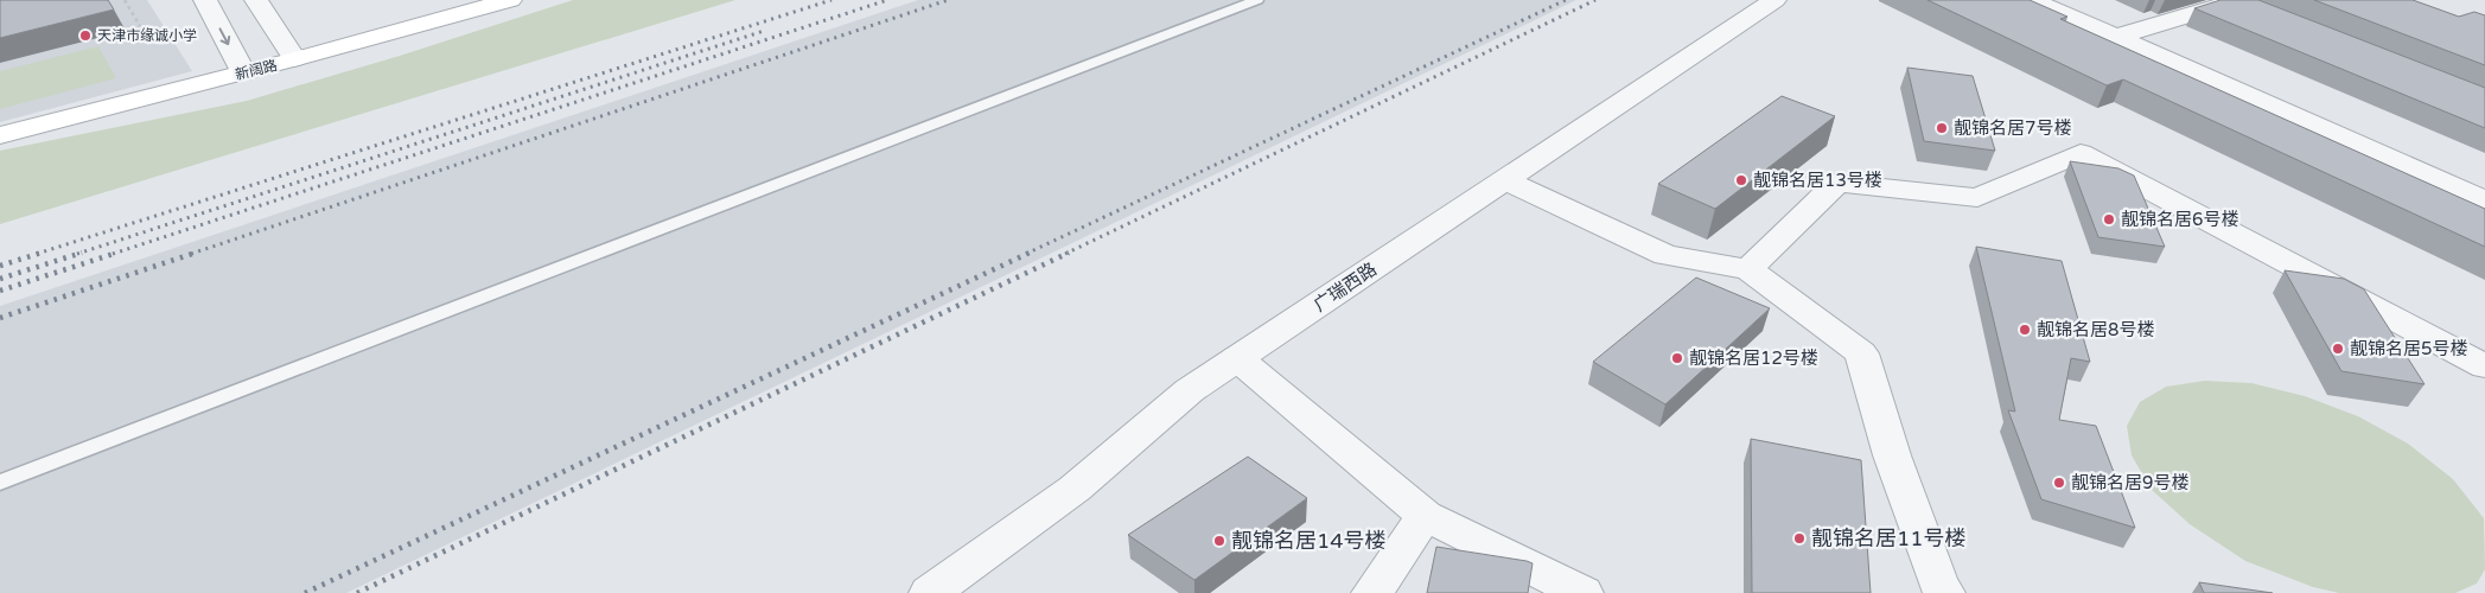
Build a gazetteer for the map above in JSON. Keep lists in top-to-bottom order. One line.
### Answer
{"streets":{"main road":["新阔路"],"street":["广瑞西路"]},"places":["天津市缘诚小学","靓锦名居7号楼","靓锦名居13号楼","靓锦名居6号楼","靓锦名居8号楼","靓锦名居5号楼","靓锦名居12号楼","靓锦名居9号楼","靓锦名居11号楼","靓锦名居14号楼"]}
